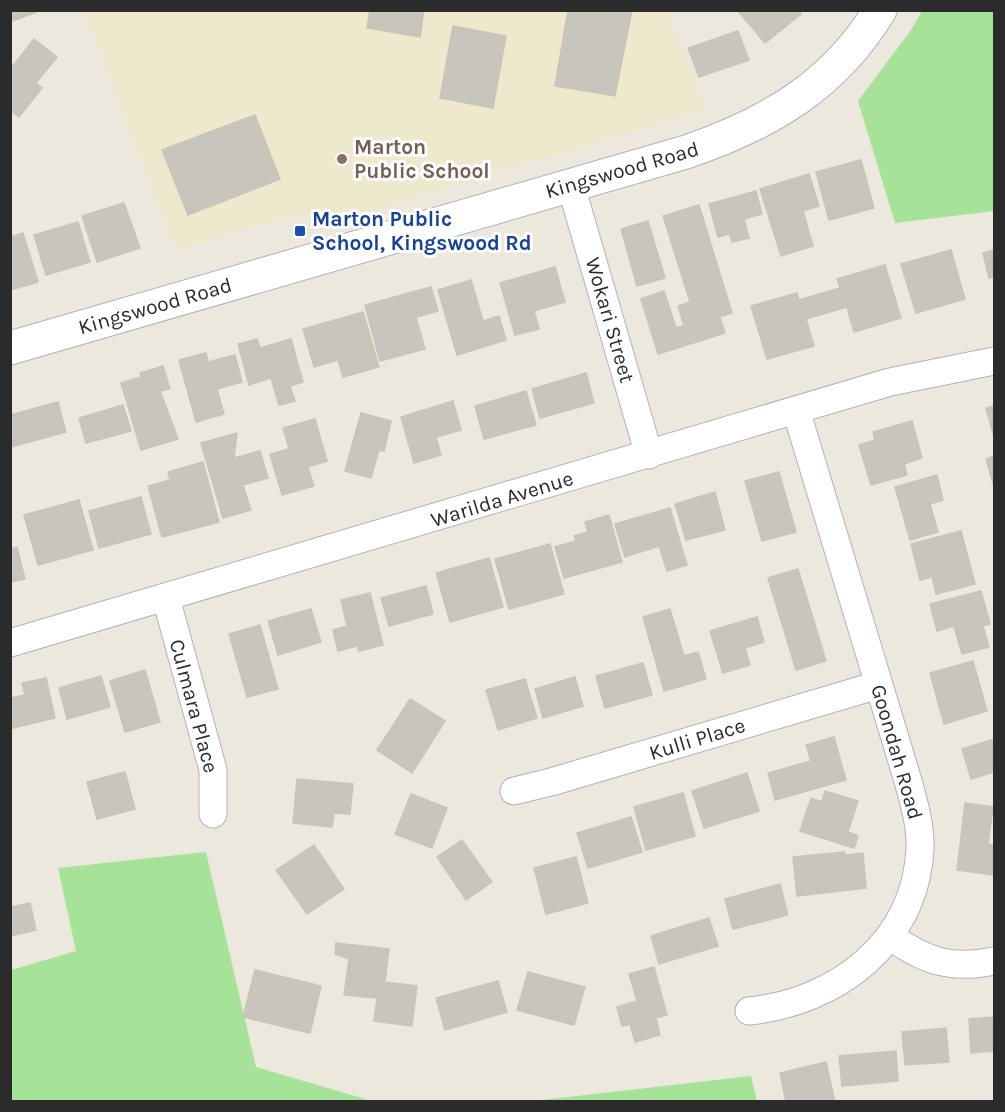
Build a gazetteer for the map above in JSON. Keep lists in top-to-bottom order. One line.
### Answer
{"streets":{"street":["Kingswood Road","Wokari Street","Warilda Avenue","Culmara Place","Kulli Place","Goondah Road"]},"crossings":[["Kingswood Road","Wokari Street"],["Wokari Street","Warilda Avenue"],["Warilda Avenue","Culmara Place"],["Warilda Avenue","Goondah Road"],["Kulli Place","Goondah Road"]],"places":{"other":["Marton Public School"],"transit":["Marton Public School, Kingswood Rd"]}}
